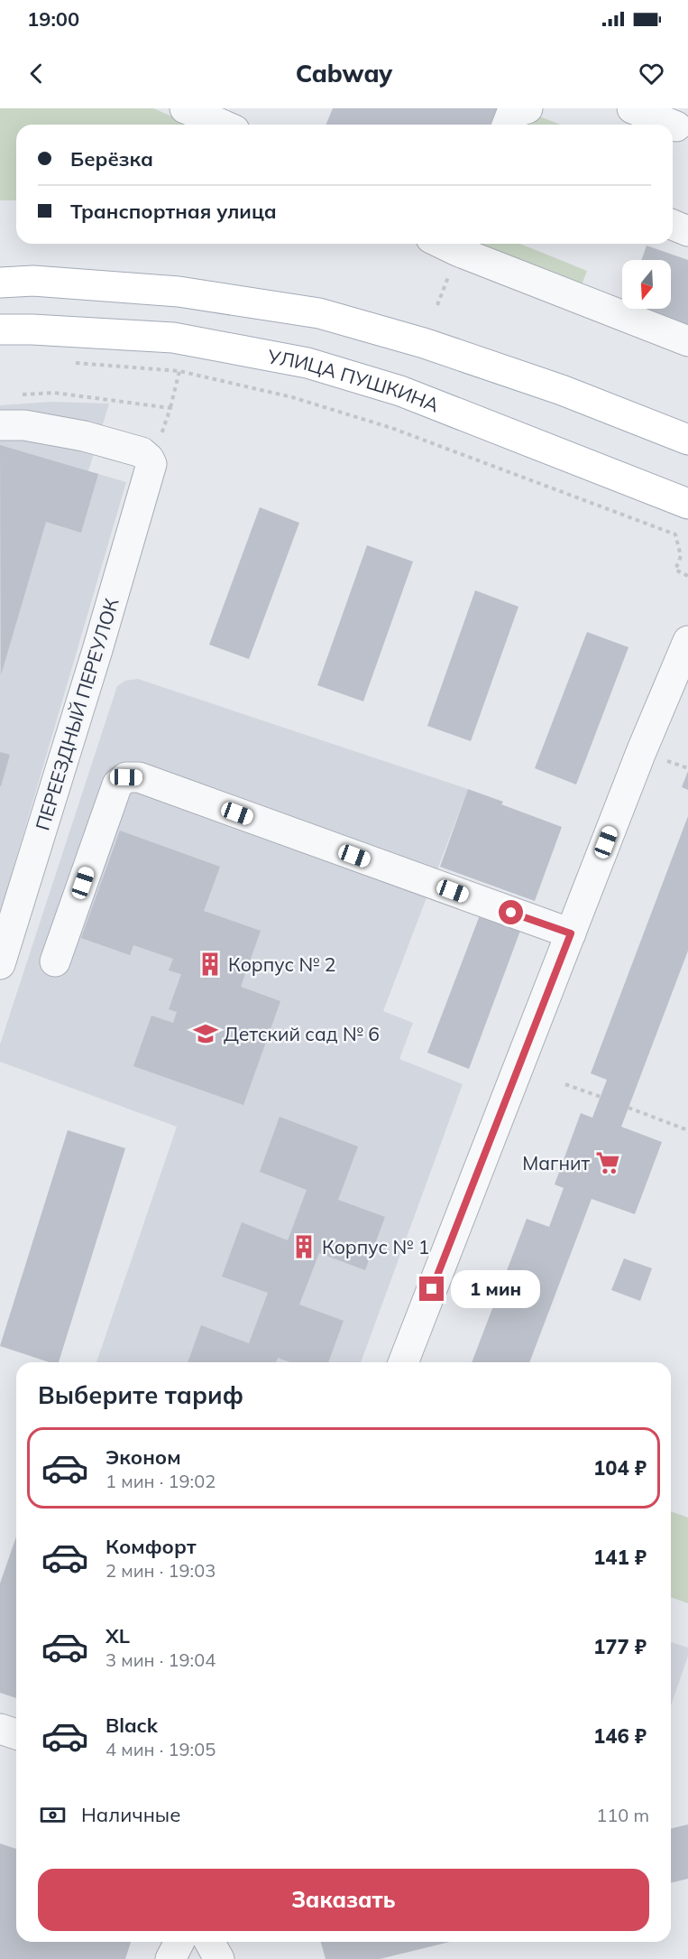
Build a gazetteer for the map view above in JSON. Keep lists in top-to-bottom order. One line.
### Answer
{"streets":{"main road":["УЛИЦА ПУШКИНА"],"street":["ПЕРЕЕЗДНЫЙ ПЕРЕУЛОК"]},"places":{"building":["Корпус № 2","Корпус № 1"],"school or university":["Детский сад № 6"],"supermarket":["Магнит"]},"north":"bottom","page":{"status":"19:00","header":"Cabway","banner":["Берёзка","Транспортная улица"],"bubble":"1 мин","heading":"Выберите тариф","list":[{"name":"Эконом","note":"1 мин · 19:02","value":"104 ₽"},{"name":"Комфорт","note":"2 мин · 19:03","value":"141 ₽"},{"name":"XL","note":"3 мин · 19:04","value":"177 ₽"},{"name":"Black","note":"4 мин · 19:05","value":"146 ₽"}],"pay":["Наличные","110 m"],"buttons":"Заказать"}}
